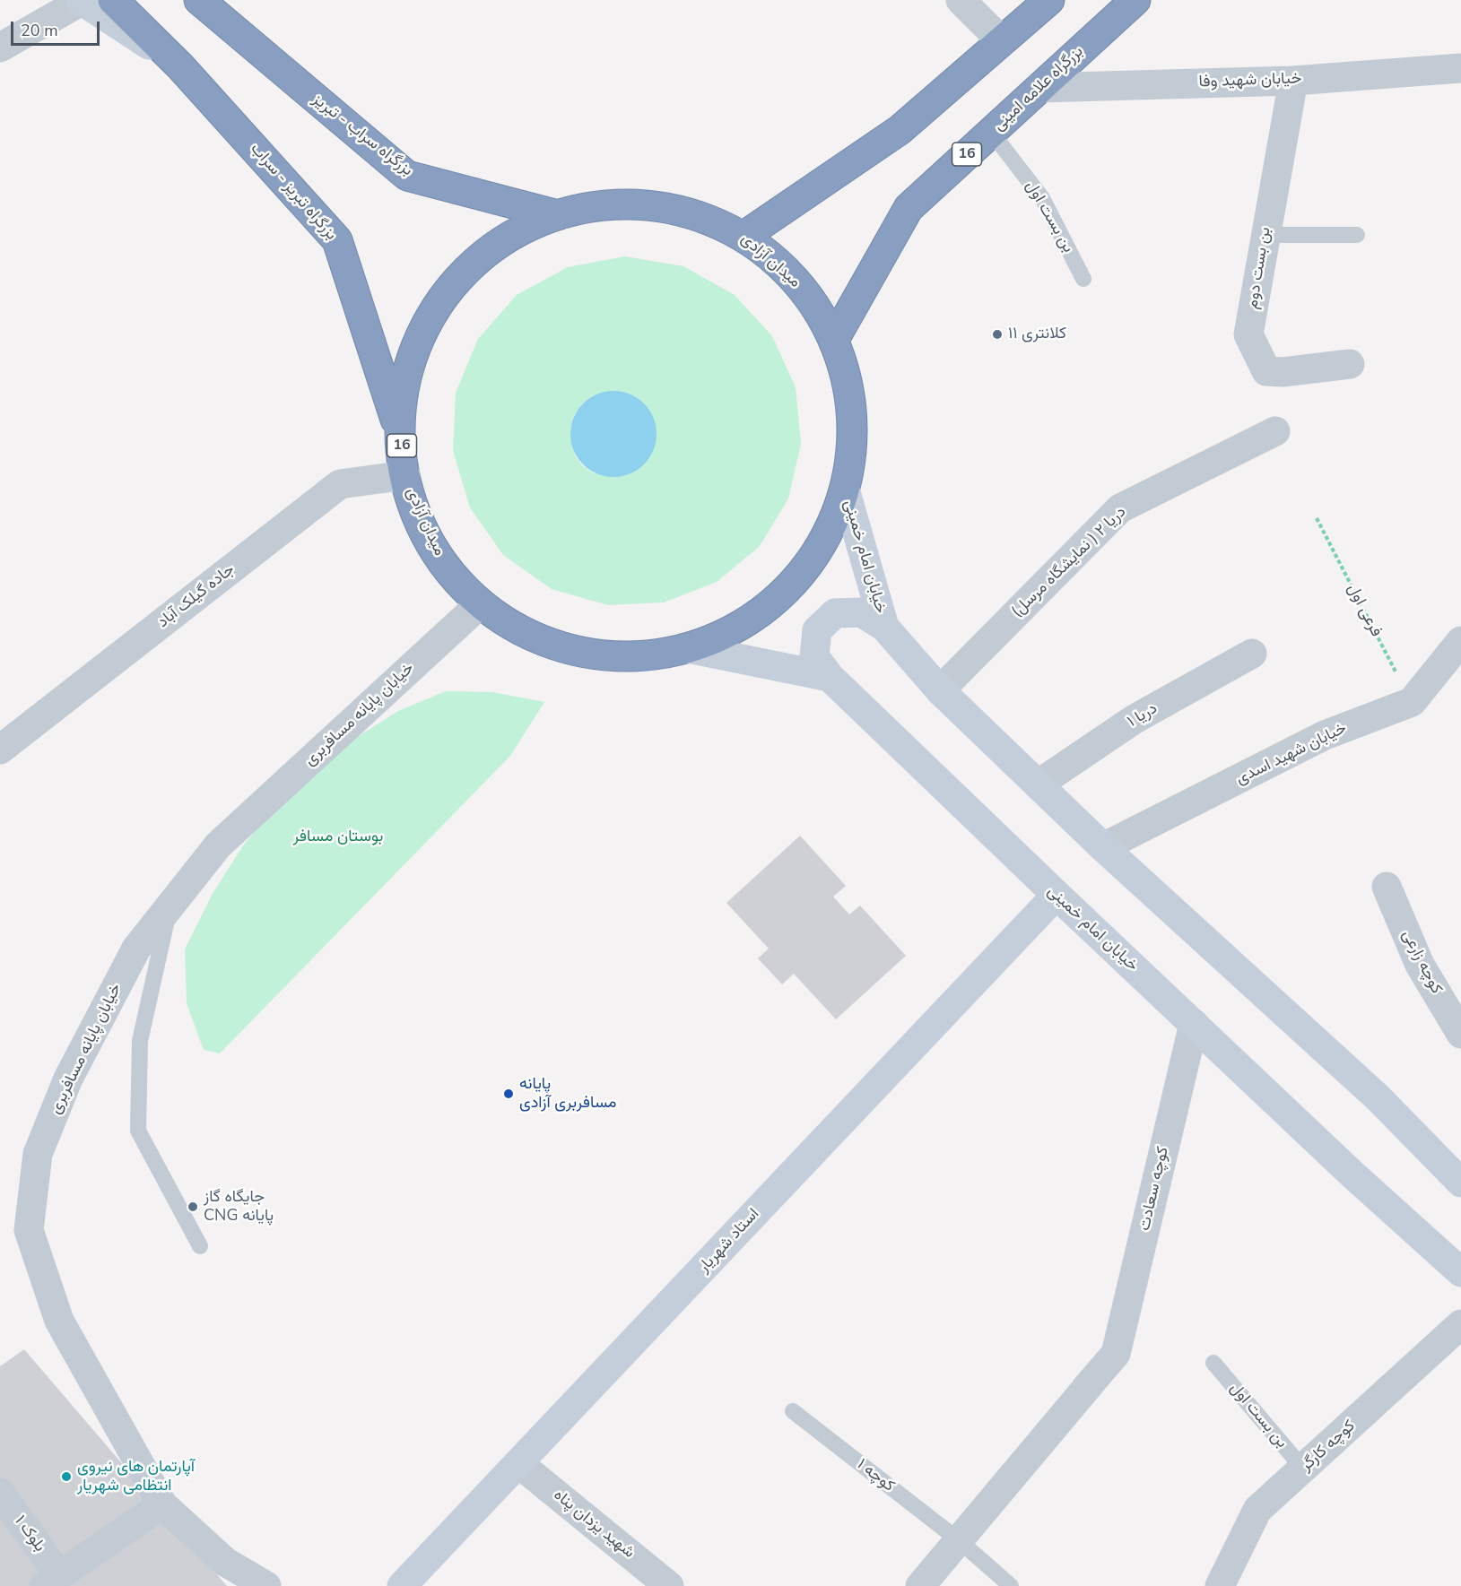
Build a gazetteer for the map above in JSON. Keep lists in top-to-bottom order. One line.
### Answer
{"streets":{"highway":["بزرگراه علامه امینی","بزرگراه سراب - تبریز","16","بزرگراه تبریز - سراب","میدان آزادی"],"main road":["خیابان امام خمینی","استاد شهریار"],"street":["خیابان شهید وفا","بن بست دوم","دریا ۲ ( نمایشگاه مرسل)","جاده گیلک آباد","خیابان پایانه مسافربری","دریا ۱","خیابان شهید اسدی","کوچه زارعی","کوچه سعادت","کوچه کارگر","شهید یزدان پناه","بلوک ۱"],"lane":["بن بست اول","کوچه ۱"],"path":["فرعی اول"]},"crossings":[["خیابان شهید وفا","بزرگراه علامه امینی"],["خیابان شهید وفا","بن بست دوم"],["بزرگراه علامه امینی","بن بست اول"],["بزرگراه علامه امینی","میدان آزادی"],["بزرگراه سراب - تبریز","میدان آزادی"],["بزرگراه تبریز - سراب","میدان آزادی"],["بن بست اول","کوچه کارگر"],["میدان آزادی","خیابان امام خمینی"],["میدان آزادی","جاده گیلک آباد"],["میدان آزادی","خیابان پایانه مسافربری"],["خیابان امام خمینی","دریا ۲ ( نمایشگاه مرسل)"],["خیابان امام خمینی","دریا ۱"],["خیابان امام خمینی","خیابان شهید اسدی"],["خیابان امام خمینی","کوچه سعادت"],["خیابان امام خمینی","استاد شهریار"],["فرعی اول","خیابان شهید اسدی"],["کوچه سعادت","کوچه ۱"],["استاد شهریار","شهید یزدان پناه"]],"parks":["بوستان مسافر"],"places":["کلانتری ۱۱","پایانه مسافربری آزادی","جایگاه گاز CNG پایانه","آپارتمان های نیروی انتظامی شهریار"],"scale_bar":"20 m"}
